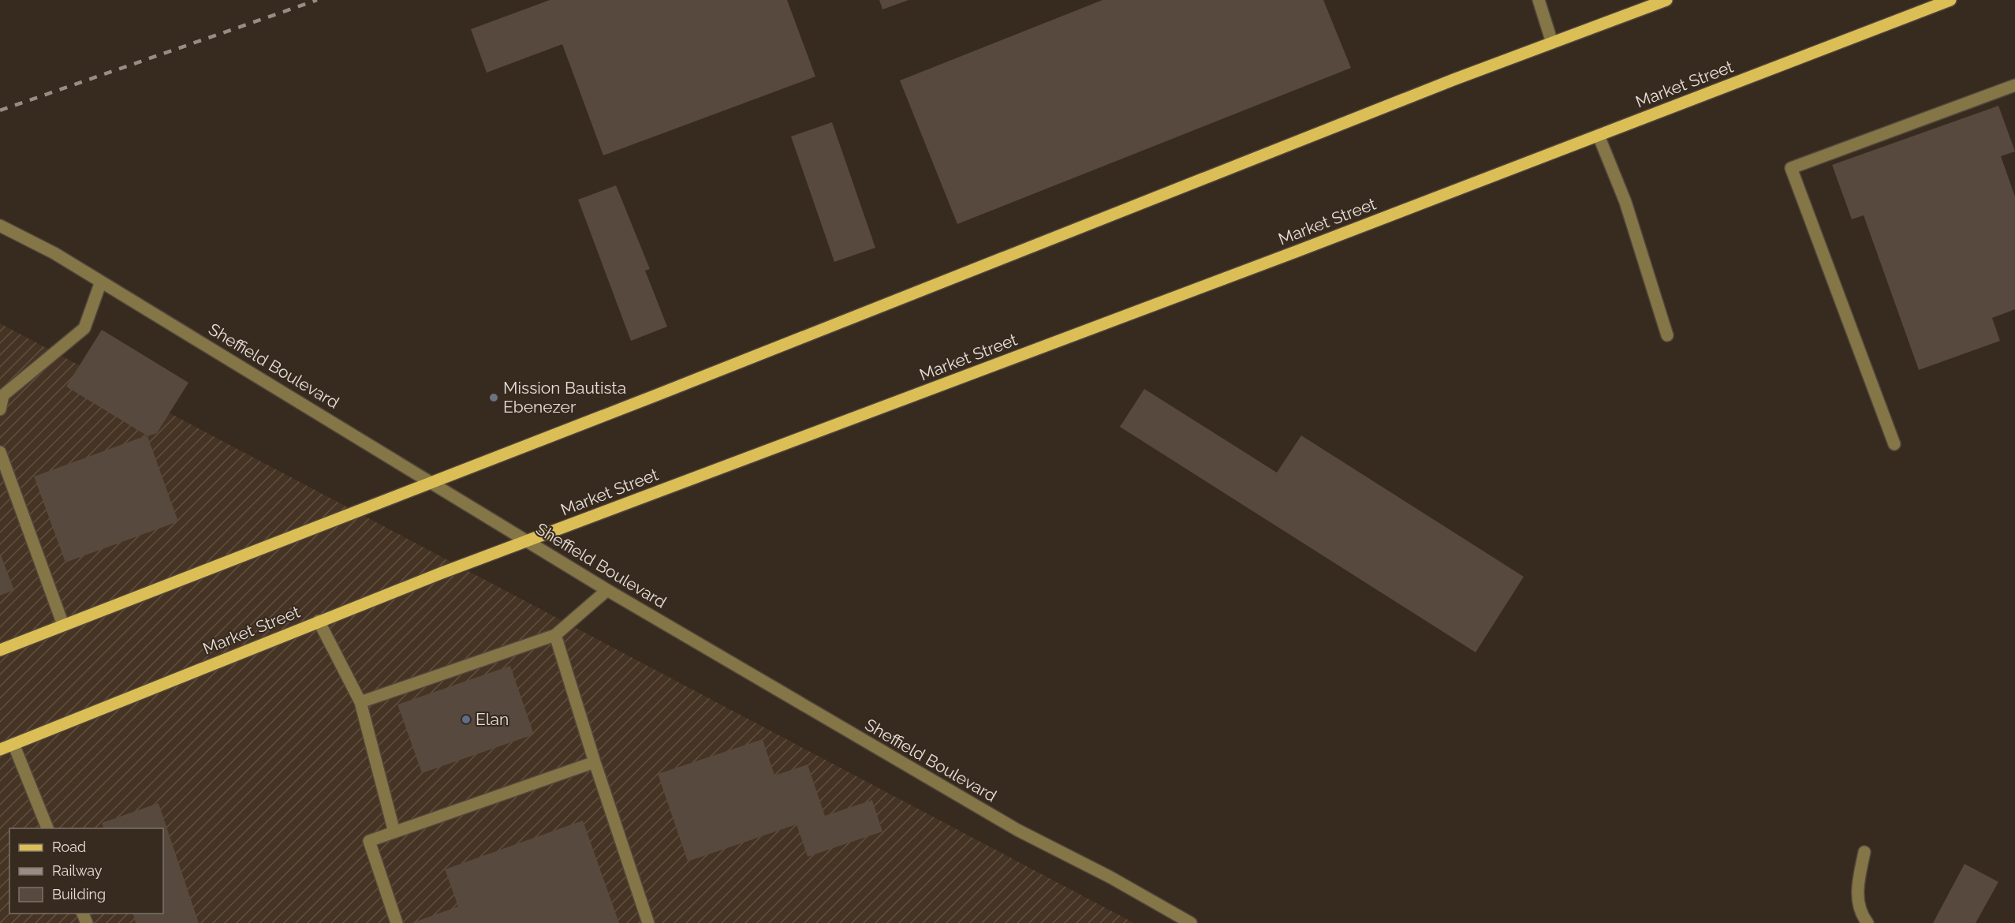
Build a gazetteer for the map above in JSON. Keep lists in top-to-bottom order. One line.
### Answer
{"streets":{"main road":["Market Street"],"street":["Sheffield Boulevard"]},"crossings":[["Market Street","Sheffield Boulevard"]],"places":["Mission Bautista Ebenezer","Elan"],"legend":["Road","Railway","Building"]}
